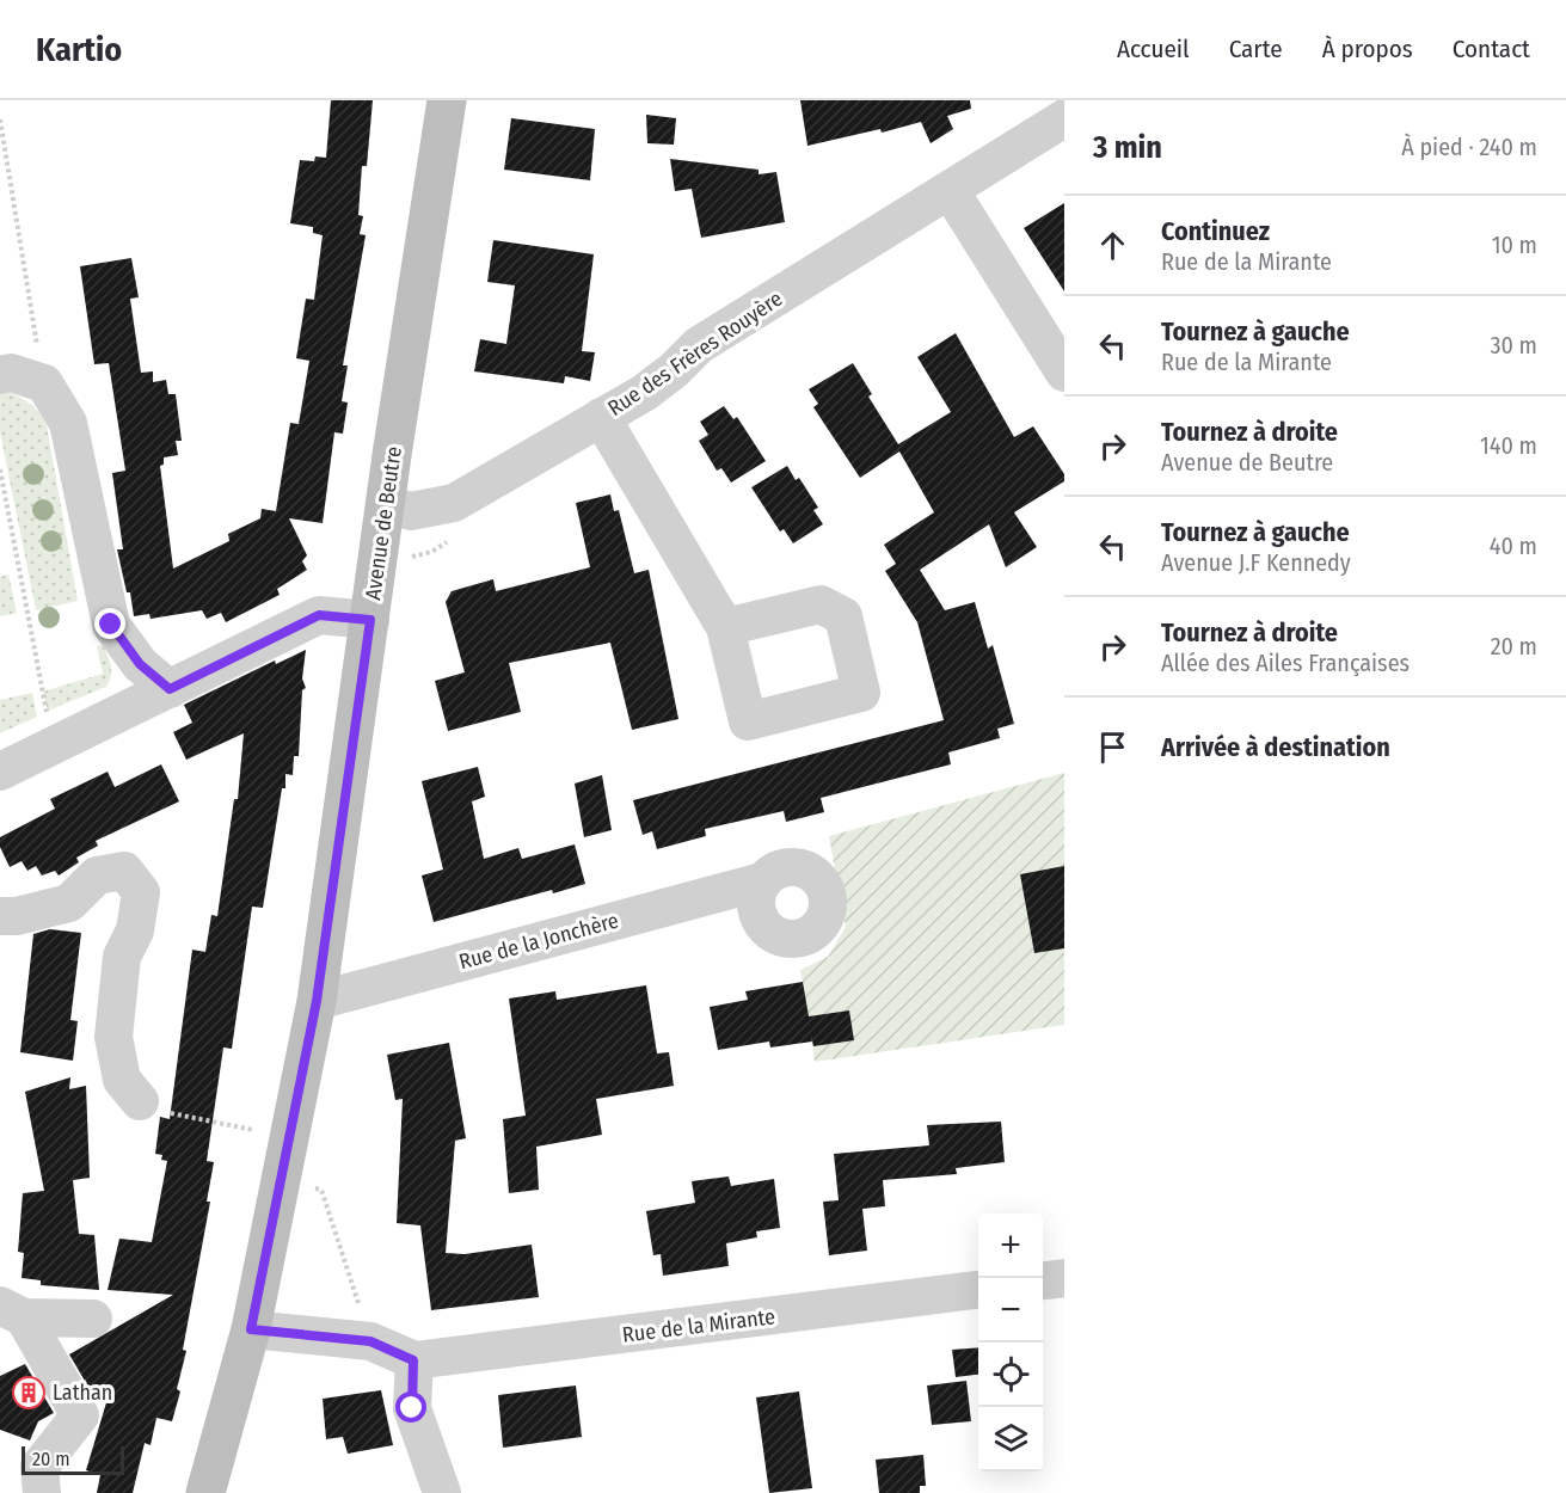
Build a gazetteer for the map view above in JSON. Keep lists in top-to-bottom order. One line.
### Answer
{"streets":{"street":["Rue des Frères Rouyère","Avenue de Beutre","Rue de la Jonchère","Rue de la Mirante"]},"crossings":[["Rue des Frères Rouyère","Avenue de Beutre"],["Avenue de Beutre","Rue de la Jonchère"]],"places":{"building":["Lathan"]},"scale_bar":"20 m","page":{"header":"Kartio","nav":["Accueil","Carte","À propos","Contact"],"heading":["3 min","À pied · 240 m"],"list":[["Continuez","Rue de la Mirante","10 m"],["Tournez à gauche","Rue de la Mirante","30 m"],["Tournez à droite","Avenue de Beutre","140 m"],["Tournez à gauche","Avenue J.F Kennedy","40 m"],["Tournez à droite","Allée des Ailes Françaises","20 m"],"Arrivée à destination"],"map_buttons":["+","−"],"scale":"20 m"}}
